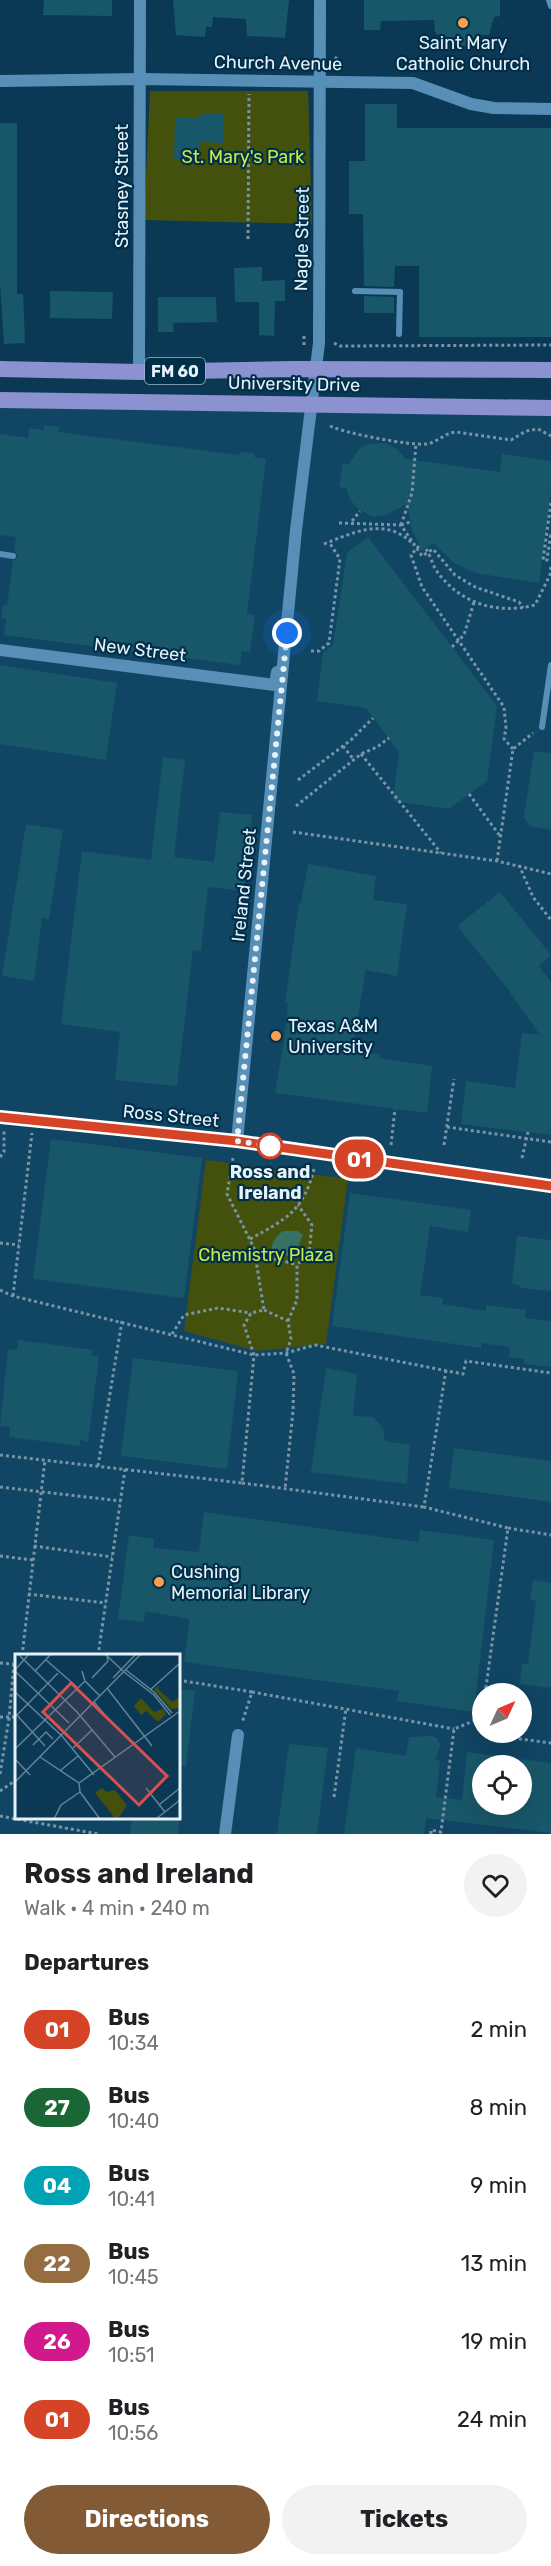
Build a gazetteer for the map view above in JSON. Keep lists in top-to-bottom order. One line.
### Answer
{"streets":{"main road":["FM 60","University Drive"],"street":["Church Avenue","Stasney Street","Nagle Street","New Street","Ireland Street","Ross Street"]},"crossings":[["Church Avenue","Stasney Street"],["Church Avenue","Nagle Street"],["Stasney Street","University Drive"],["Nagle Street","University Drive"],["Nagle Street","Ireland Street"],["University Drive","Ireland Street"],["New Street","Ireland Street"],["Ireland Street","Ross Street"]],"parks":["St. Mary's Park","Chemistry Plaza"],"places":["Saint Mary Catholic Church","Texas A&M University","Ross and Ireland","Cushing Memorial Library"],"lines":["bus line 01"],"north":"top right","page":{"on_map":"01","heading":[["Ross and Ireland","Walk · 4 min · 240 m"],"Departures"],"list":[{"mark":"01","name":"Bus","note":"10:34","value":"2 min"},{"mark":"27","name":"Bus","note":"10:40","value":"8 min"},{"mark":"04","name":"Bus","note":"10:41","value":"9 min"},{"mark":"22","name":"Bus","note":"10:45","value":"13 min"},{"mark":"26","name":"Bus","note":"10:51","value":"19 min"},{"mark":"01","name":"Bus","note":"10:56","value":"24 min"}],"buttons":["Directions","Tickets"]}}
